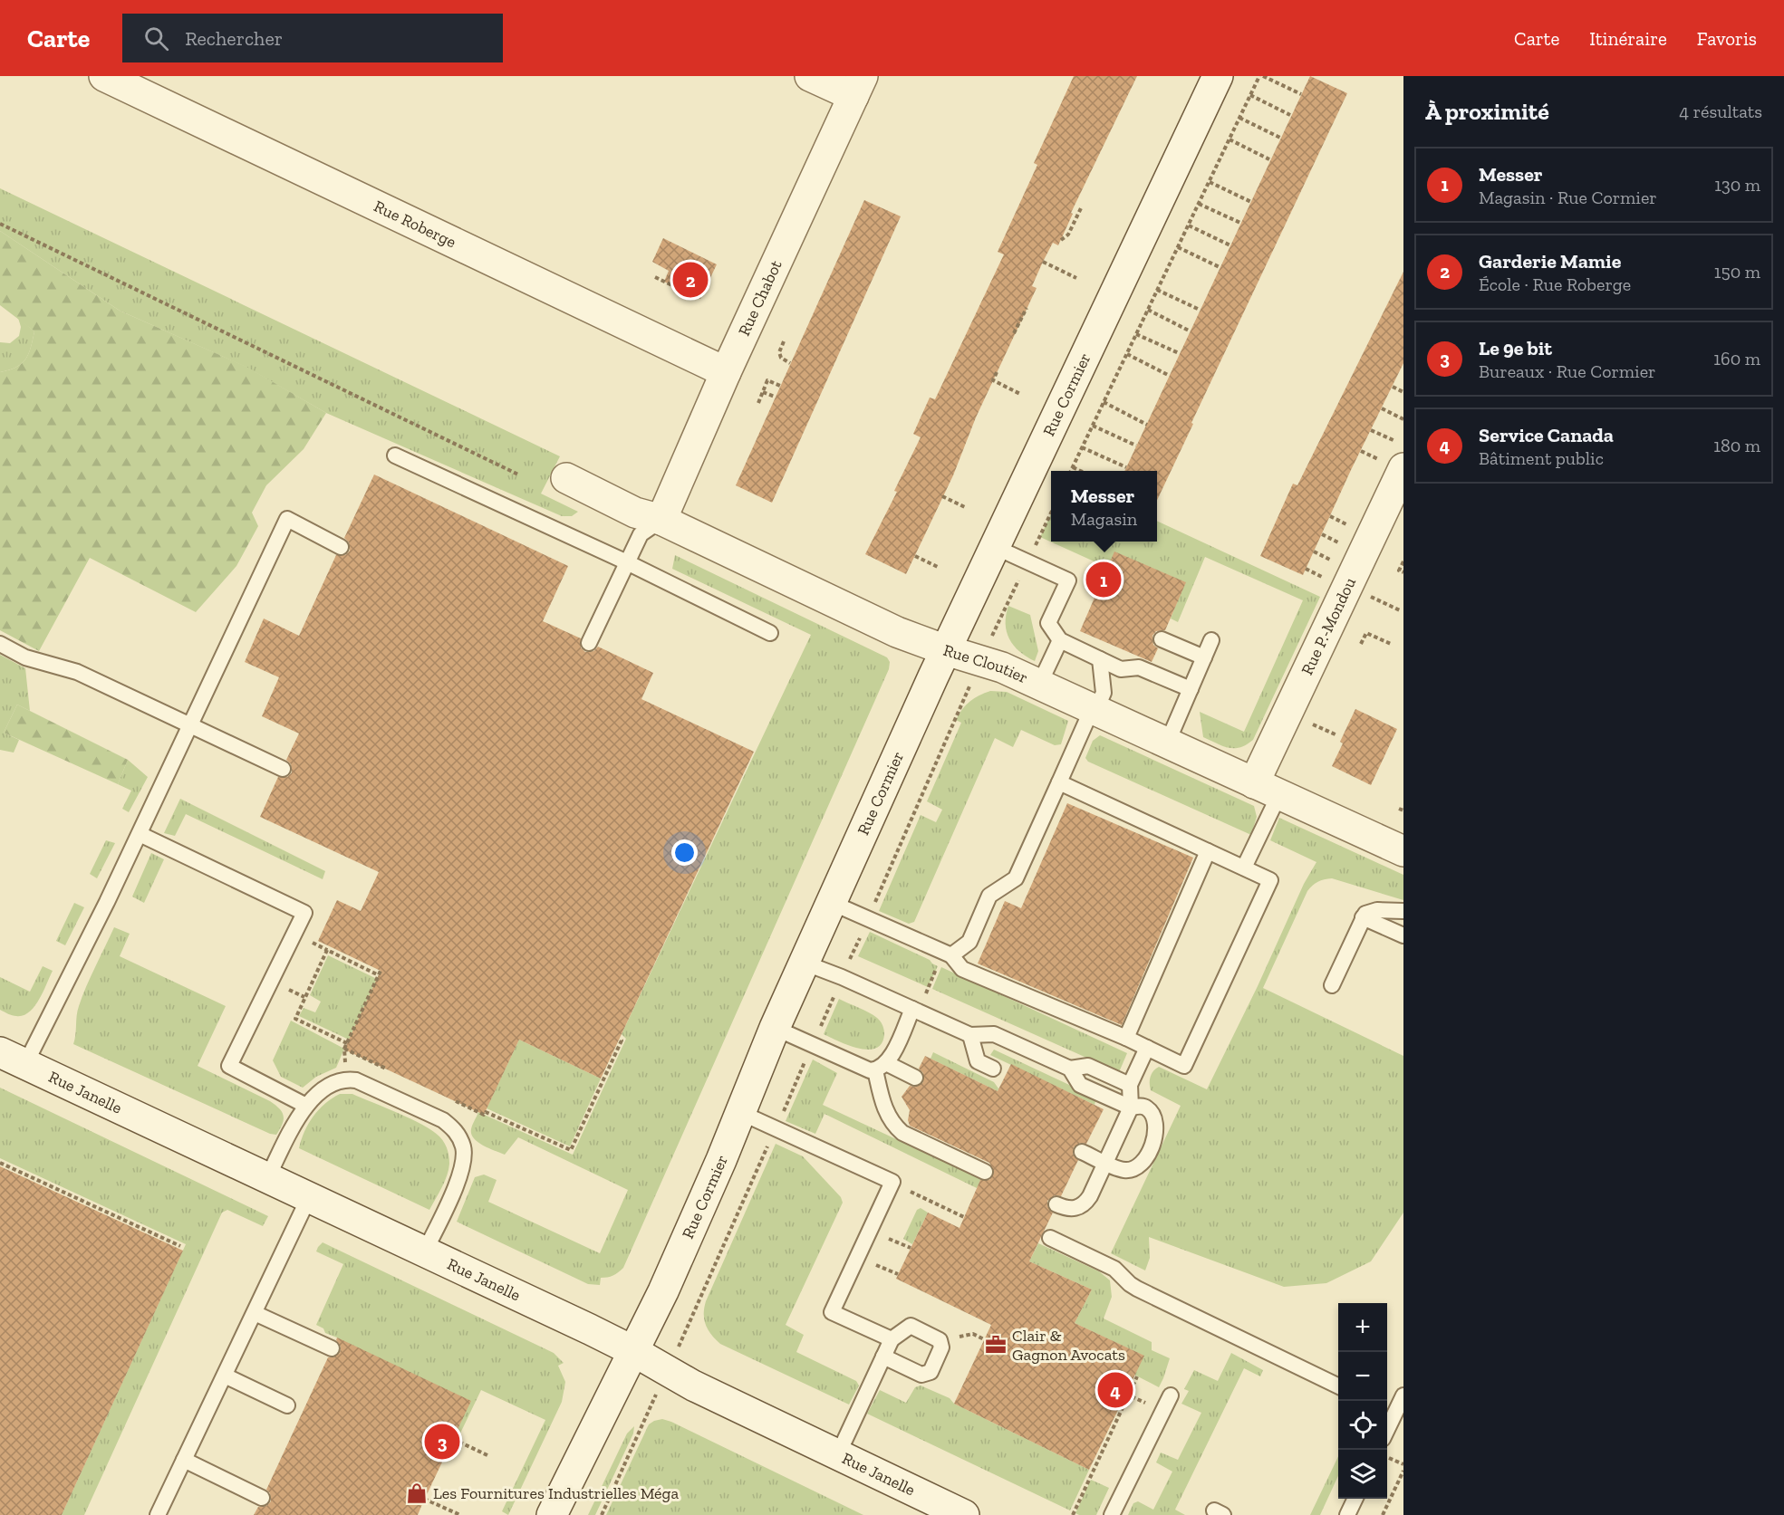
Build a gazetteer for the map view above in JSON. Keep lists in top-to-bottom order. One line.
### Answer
{"streets":{"street":["Rue Roberge","Rue Chabot","Rue Cormier","Rue P.-Mondou","Rue Cloutier","Rue Janelle"]},"crossings":[["Rue Roberge","Rue Chabot"],["Rue Chabot","Rue Cloutier"],["Rue Cormier","Rue Cloutier"],["Rue Cormier","Rue Janelle"],["Rue P.-Mondou","Rue Cloutier"]],"places":{"office":["Clair & Gagnon Avocats"],"shop":["Les Fournitures Industrielles Méga"]},"page":{"header":"Carte","search":"Rechercher","nav":["Carte","Itinéraire","Favoris"],"heading":["À proximité","4 résultats"],"list":[{"mark":"1","name":"Messer","note":"Magasin · Rue Cormier","value":"130 m"},{"mark":"2","name":"Garderie Mamie","note":"École · Rue Roberge","value":"150 m"},{"mark":"3","name":"Le 9e bit","note":"Bureaux · Rue Cormier","value":"160 m"},{"mark":"4","name":"Service Canada","note":"Bâtiment public","value":"180 m"}],"pins":["2","1","4","3"],"popup":["Messer","Magasin"],"map_buttons":["+","−"]}}
